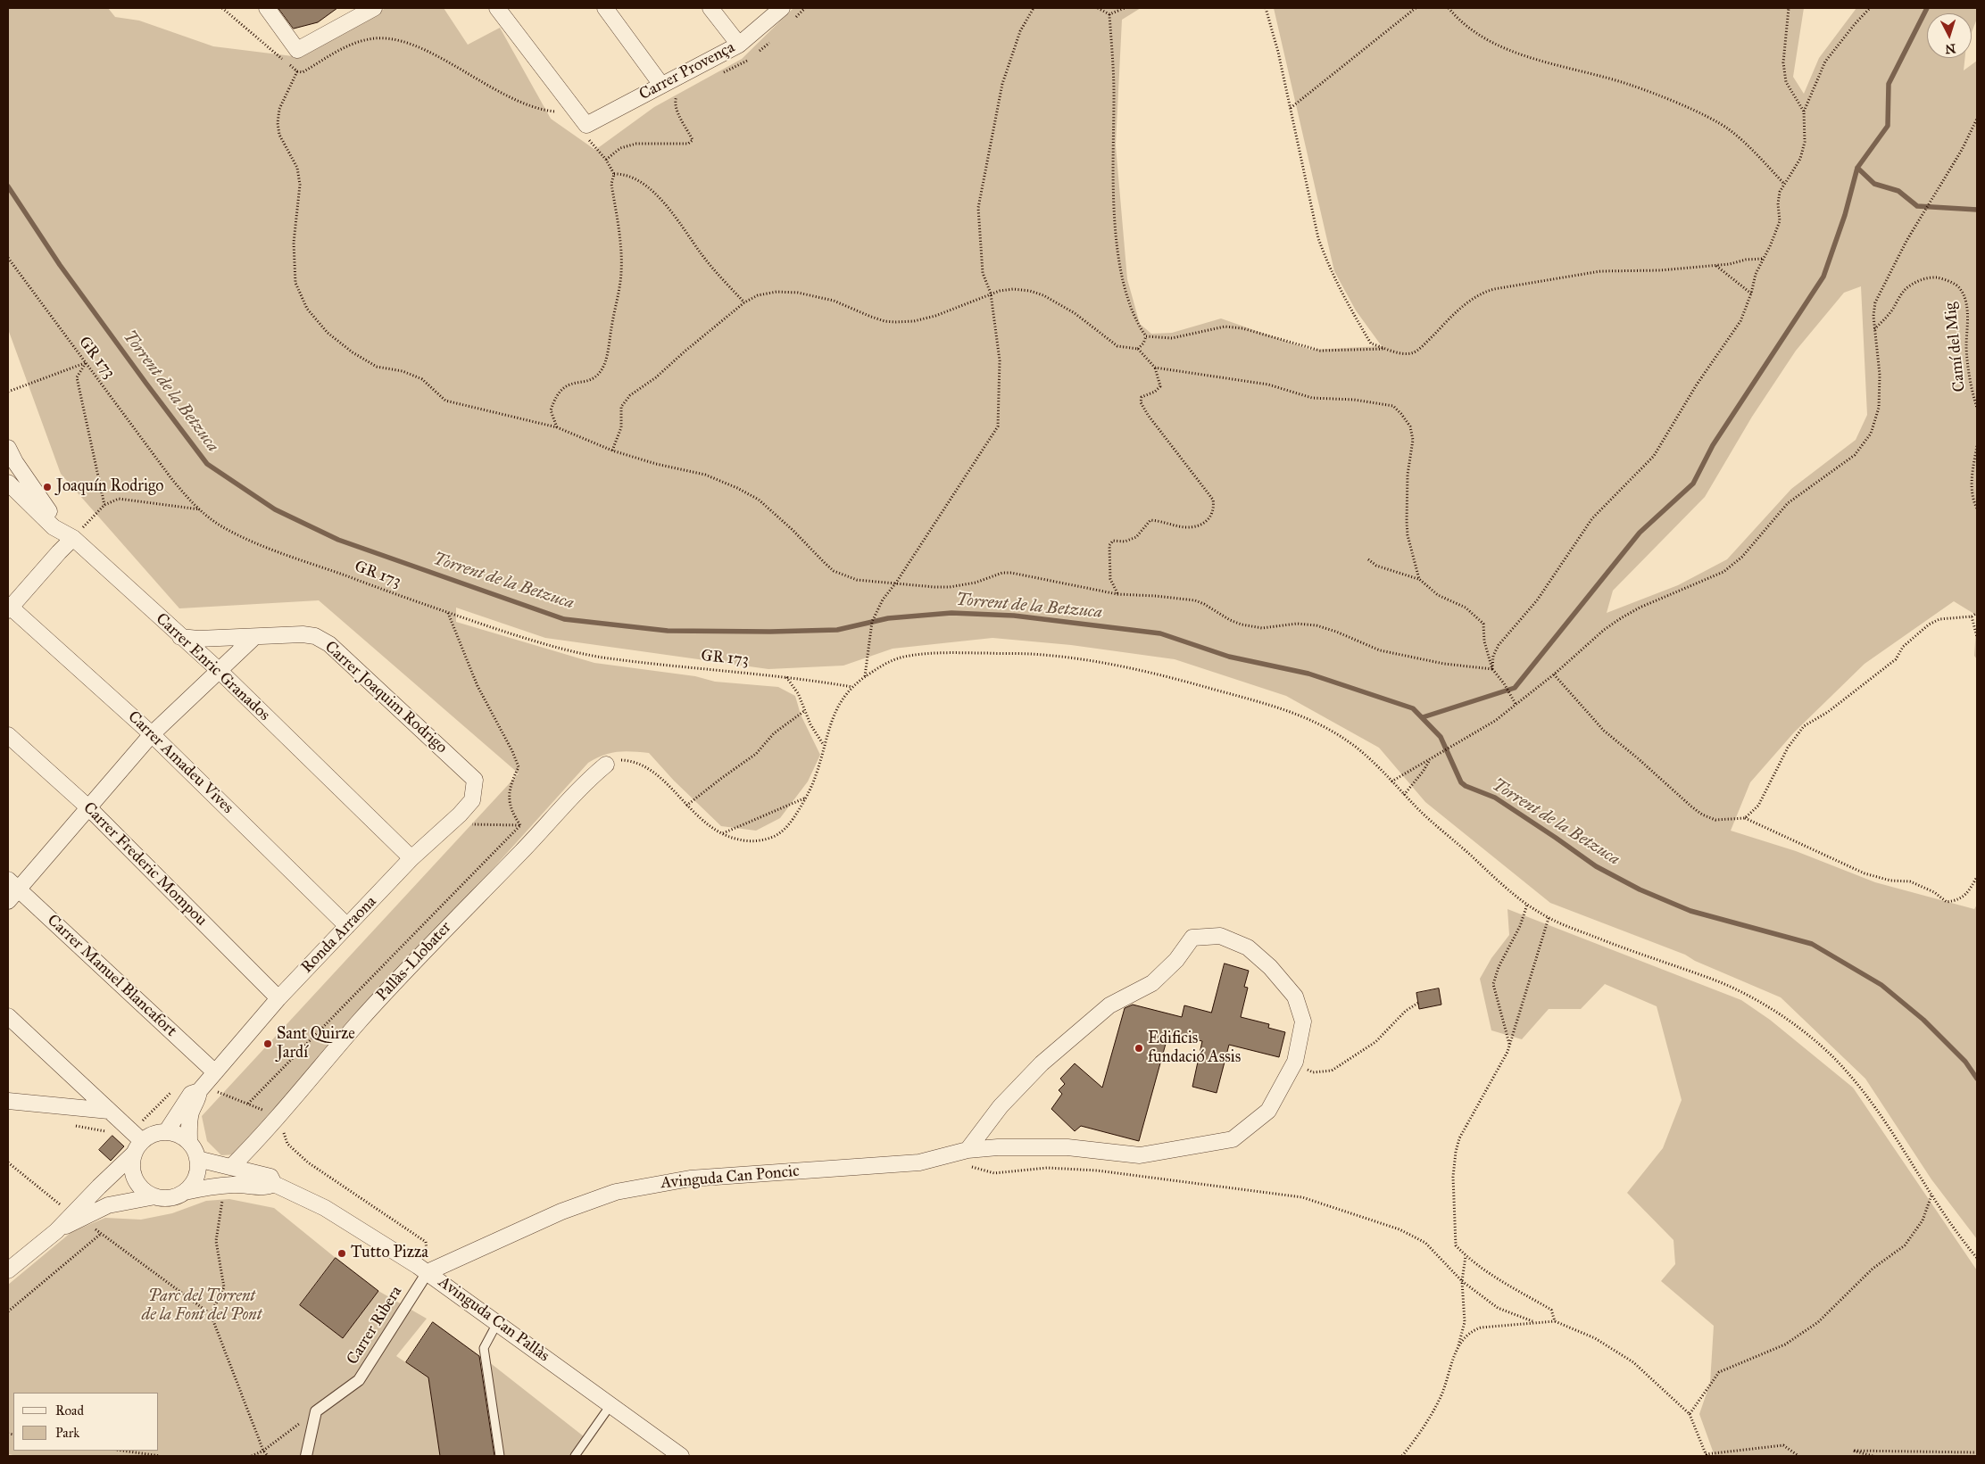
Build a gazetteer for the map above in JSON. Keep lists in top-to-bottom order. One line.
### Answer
{"streets":{"street":["Carrer Provença","Carrer Enric Granados","Carrer Joaquim Rodrigo","Carrer Amadeu Vives","Carrer Frederic Mompou","Ronda Arraona","Pallàs-Llobater","Carrer Manuel Blancafort","Avinguda Can Poncic","Avinguda Can Pallàs","Carrer Ribera"],"path":["Camí del Mig","GR 173"]},"crossings":[["Carrer Enric Granados","Carrer Joaquim Rodrigo"],["Carrer Enric Granados","Ronda Arraona"],["Carrer Joaquim Rodrigo","Ronda Arraona"],["Carrer Amadeu Vives","Ronda Arraona"],["Carrer Frederic Mompou","Ronda Arraona"],["Ronda Arraona","Carrer Manuel Blancafort"],["Ronda Arraona","Avinguda Can Pallàs"],["Pallàs-Llobater","Avinguda Can Pallàs"],["Avinguda Can Poncic","Avinguda Can Pallàs"],["Avinguda Can Poncic","Carrer Ribera"],["Avinguda Can Pallàs","Carrer Ribera"]],"water":["Torrent de la Betzuca"],"parks":["Parc del Torrent de la Font del Pont"],"places":["Joaquín Rodrigo","Sant Quirze Jardí","Edificis fundació Assis","Tutto Pizza"],"legend":["Road","Park"],"north":"bottom"}
